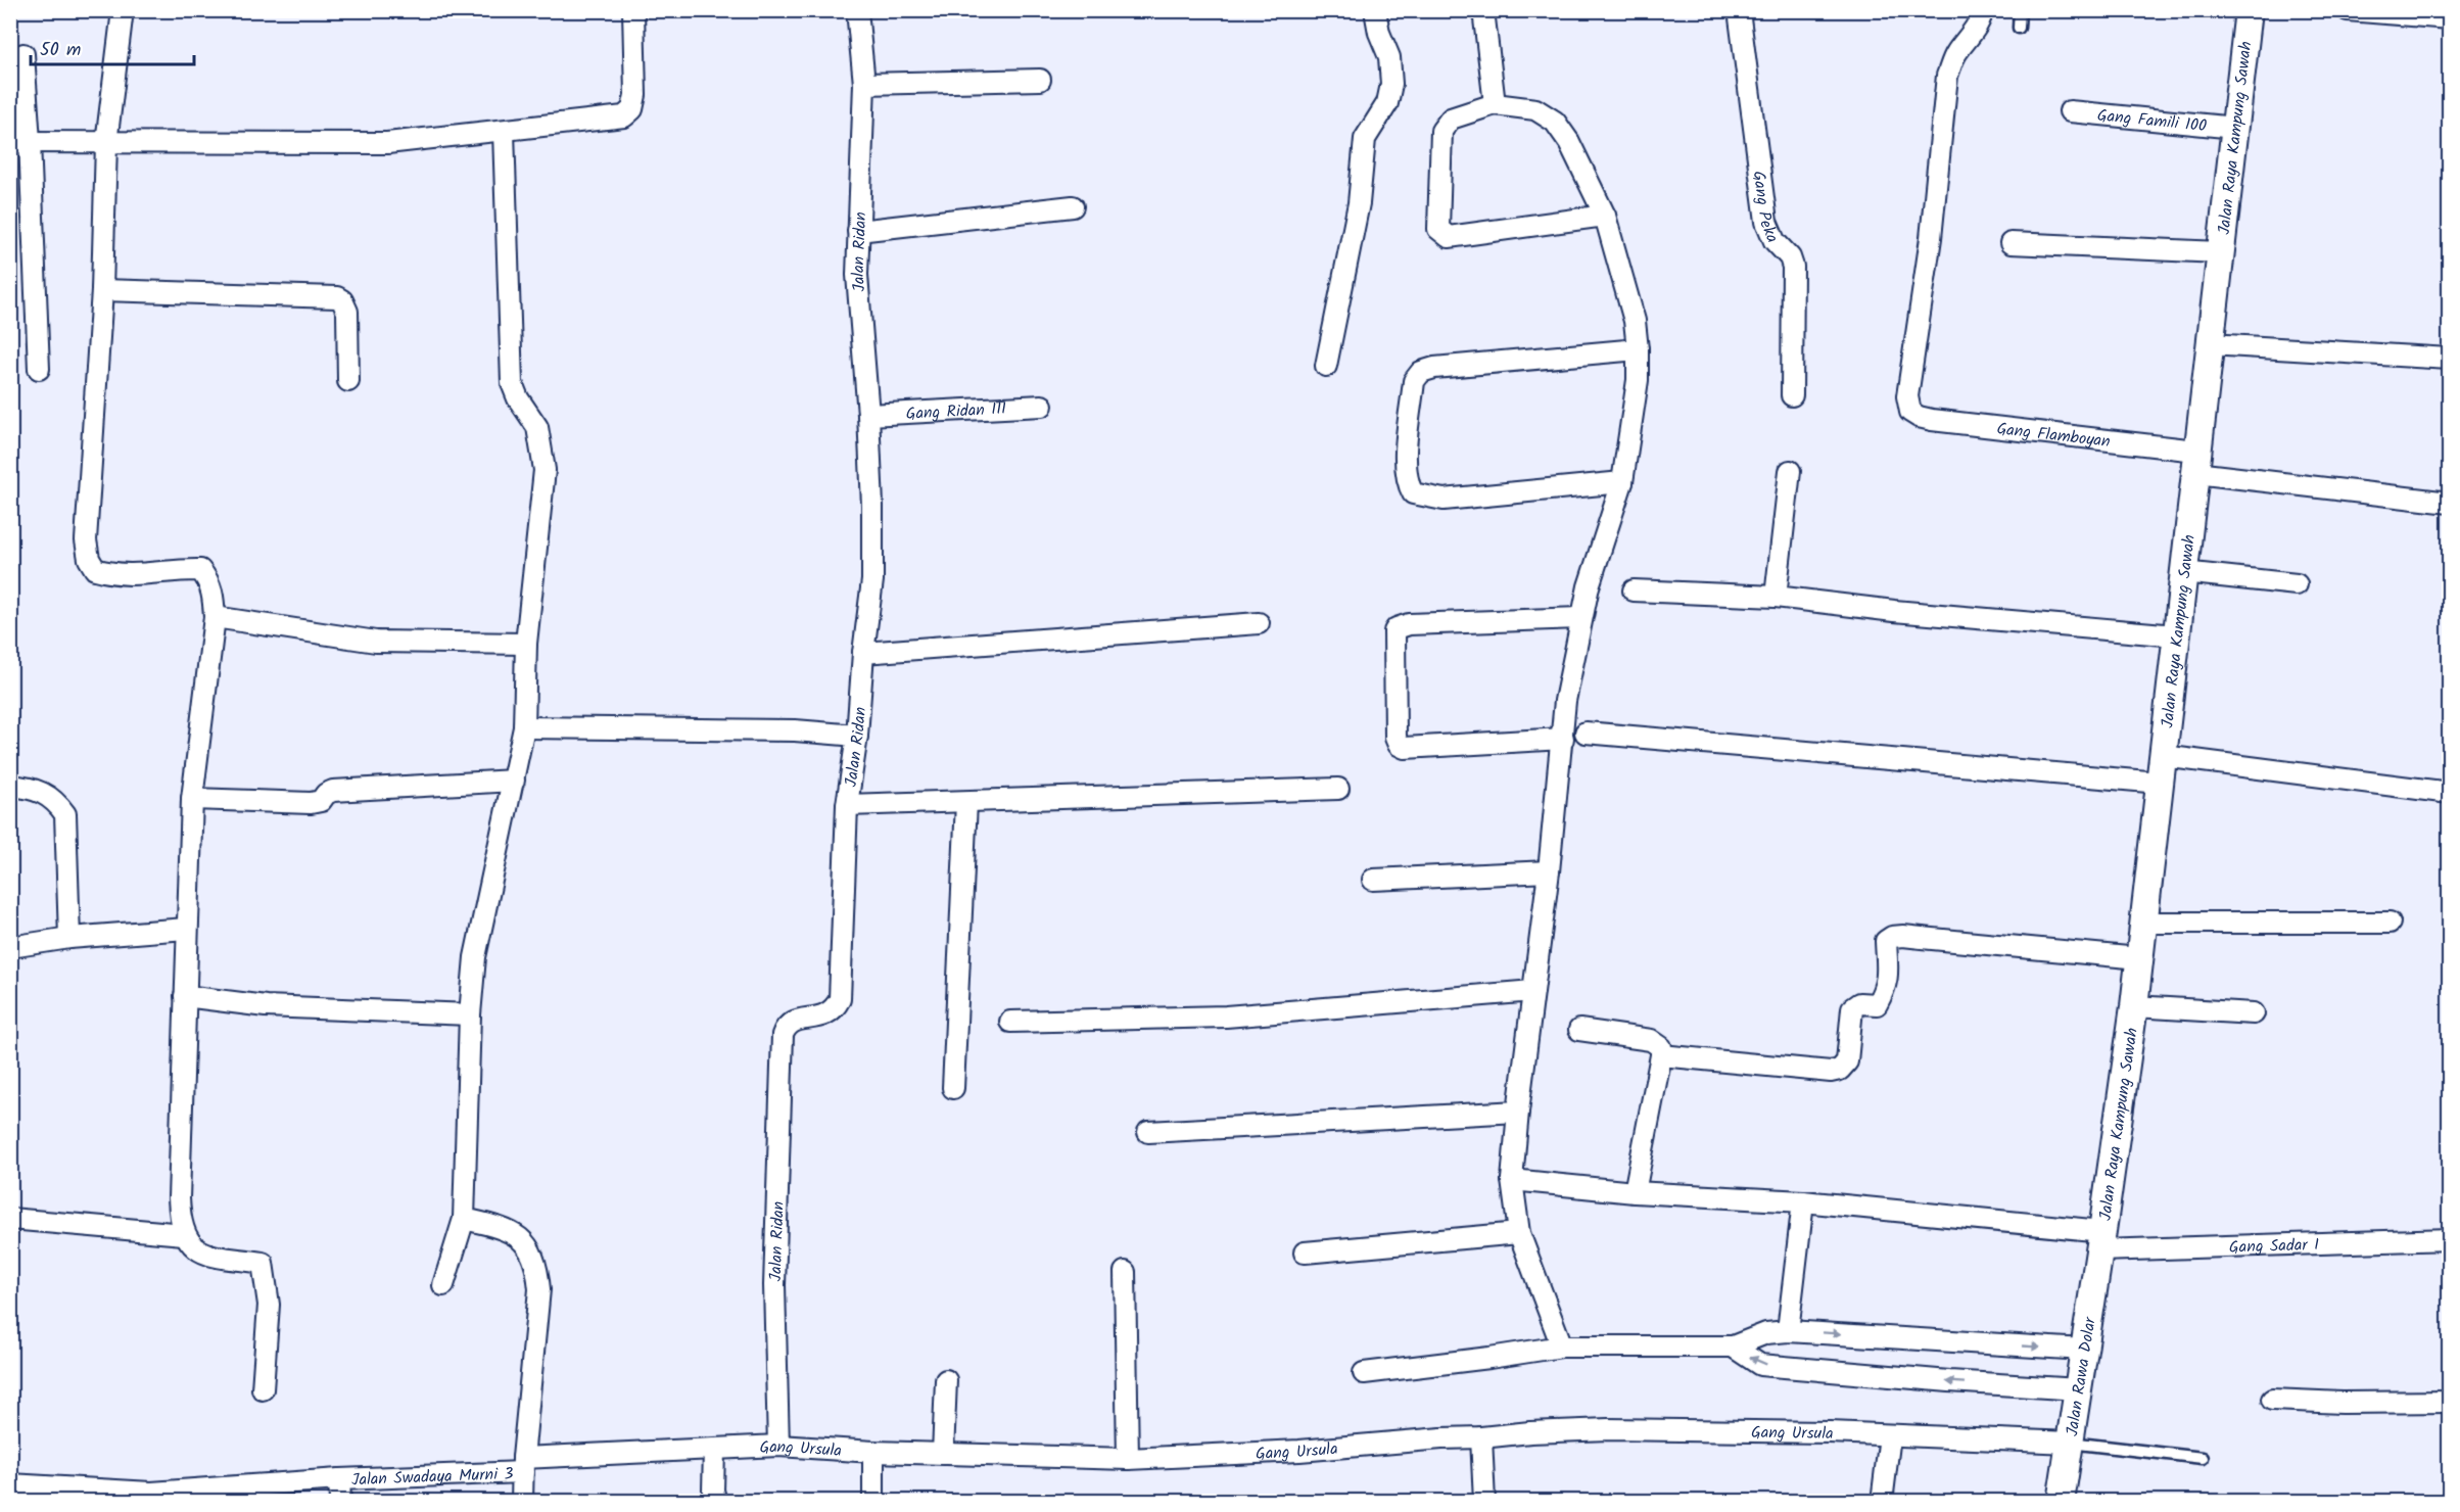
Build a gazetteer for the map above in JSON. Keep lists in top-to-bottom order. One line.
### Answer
{"streets":{"street":["Gang Famili 100","Jalan Raya Kampung Sawah","Gang Peka","Jalan Ridan","Gang Ridan III","Gang Flamboyan","Gang Sadar I","Jalan Rawa Dolar","Gang Ursula","Jalan Swadaya Murni 3"]},"crossings":[["Gang Famili 100","Jalan Raya Kampung Sawah"],["Jalan Raya Kampung Sawah","Gang Flamboyan"],["Jalan Raya Kampung Sawah","Gang Sadar I"],["Jalan Raya Kampung Sawah","Jalan Rawa Dolar"],["Jalan Ridan","Gang Ridan III"],["Jalan Ridan","Gang Ursula"],["Gang Sadar I","Jalan Rawa Dolar"],["Jalan Rawa Dolar","Gang Ursula"],["Gang Ursula","Jalan Swadaya Murni 3"]],"scale_bar":"50 m"}
